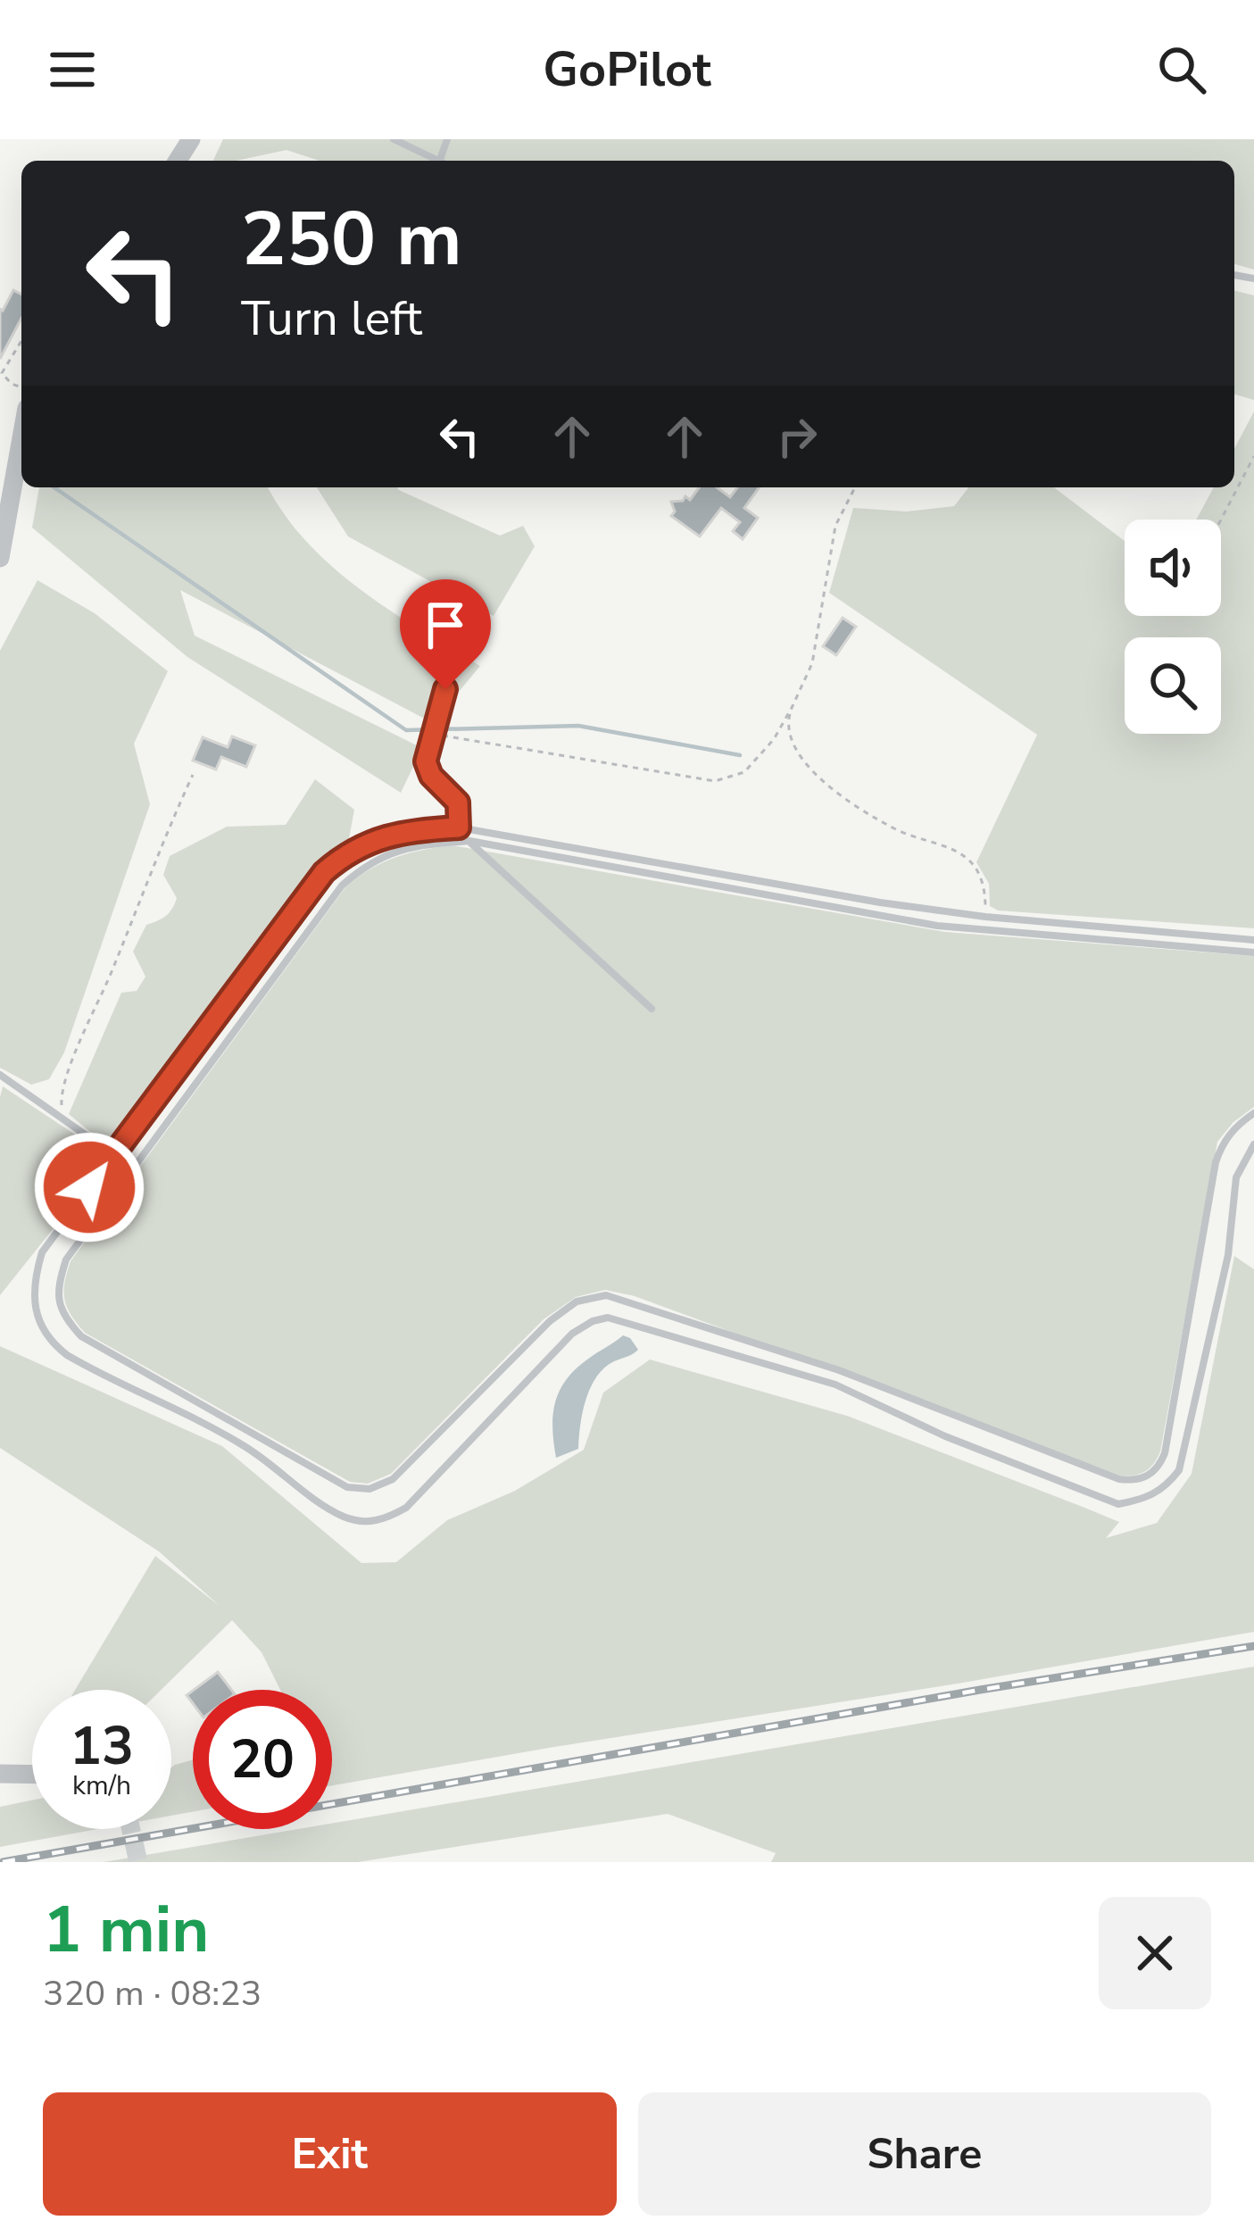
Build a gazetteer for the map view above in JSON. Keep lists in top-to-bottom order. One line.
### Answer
{"page":{"header":"GoPilot","turn":["250 m","Turn left"],"speed":"13 km/h","limit":"20","heading":["1 min","320 m · 08:23"],"buttons":["Exit","Share"]}}
